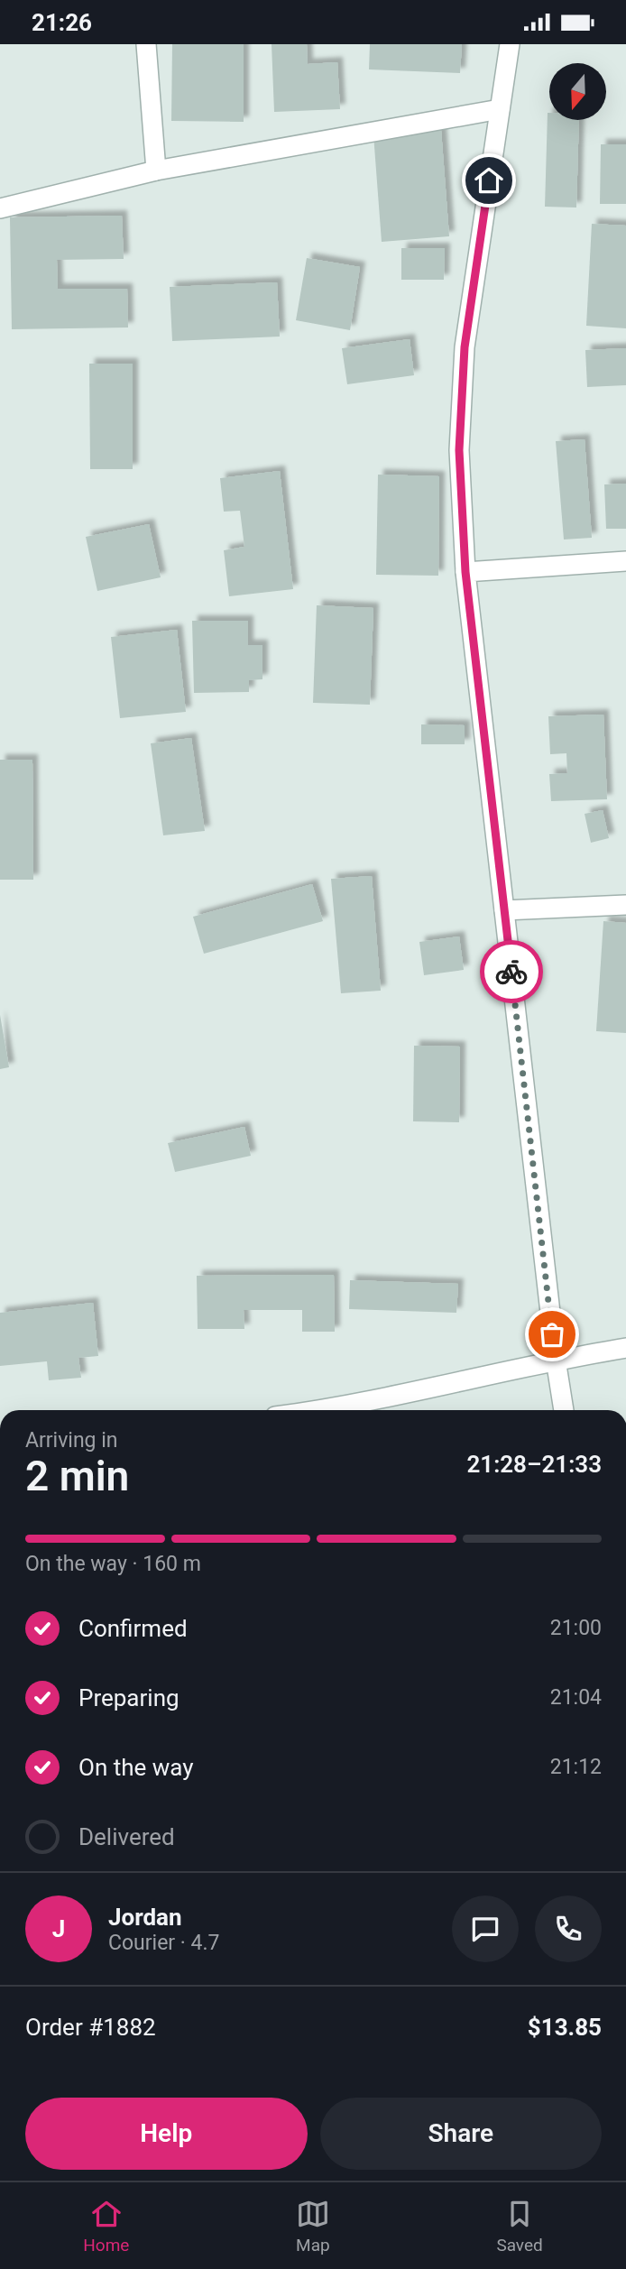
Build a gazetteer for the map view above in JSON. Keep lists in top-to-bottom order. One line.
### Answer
{"north":"bottom","page":{"status":"21:26","heading":["2 min","Arriving in","21:28–21:33"],"panel":["Jordan","Courier · 4.7","Order #1882","$13.85"],"bar":"On the way · 160 m","list":[["Confirmed","21:00"],["Preparing","21:04"],["On the way","21:12"],"Delivered"],"round":"J","buttons":["Help","Share"],"tabs":["Home","Map","Saved"]}}
